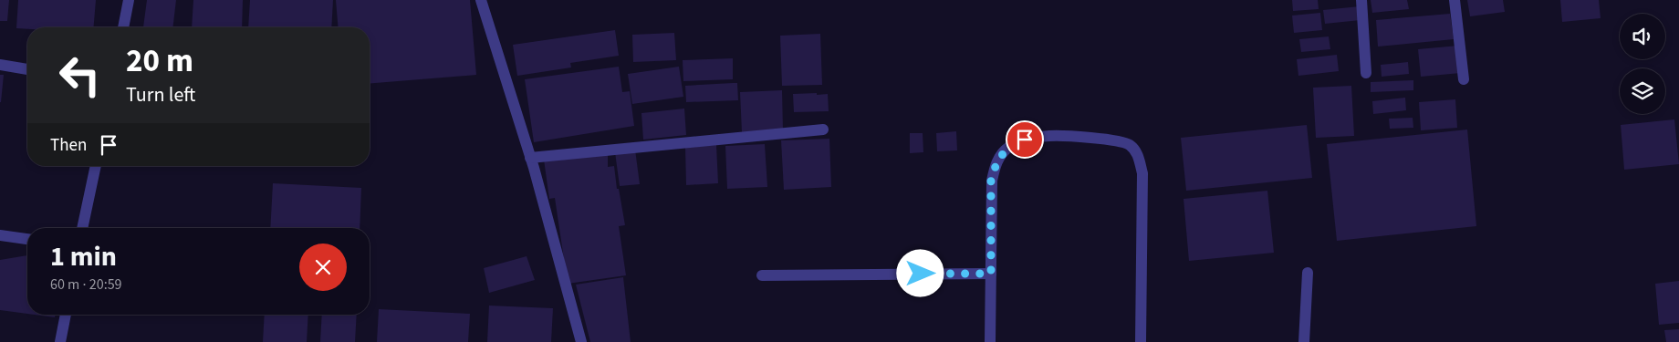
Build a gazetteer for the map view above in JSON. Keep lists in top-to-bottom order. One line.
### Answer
{"page":{"turn":["20 m","Turn left"],"then":"Then","heading":["1 min","60 m · 20:59"]}}
